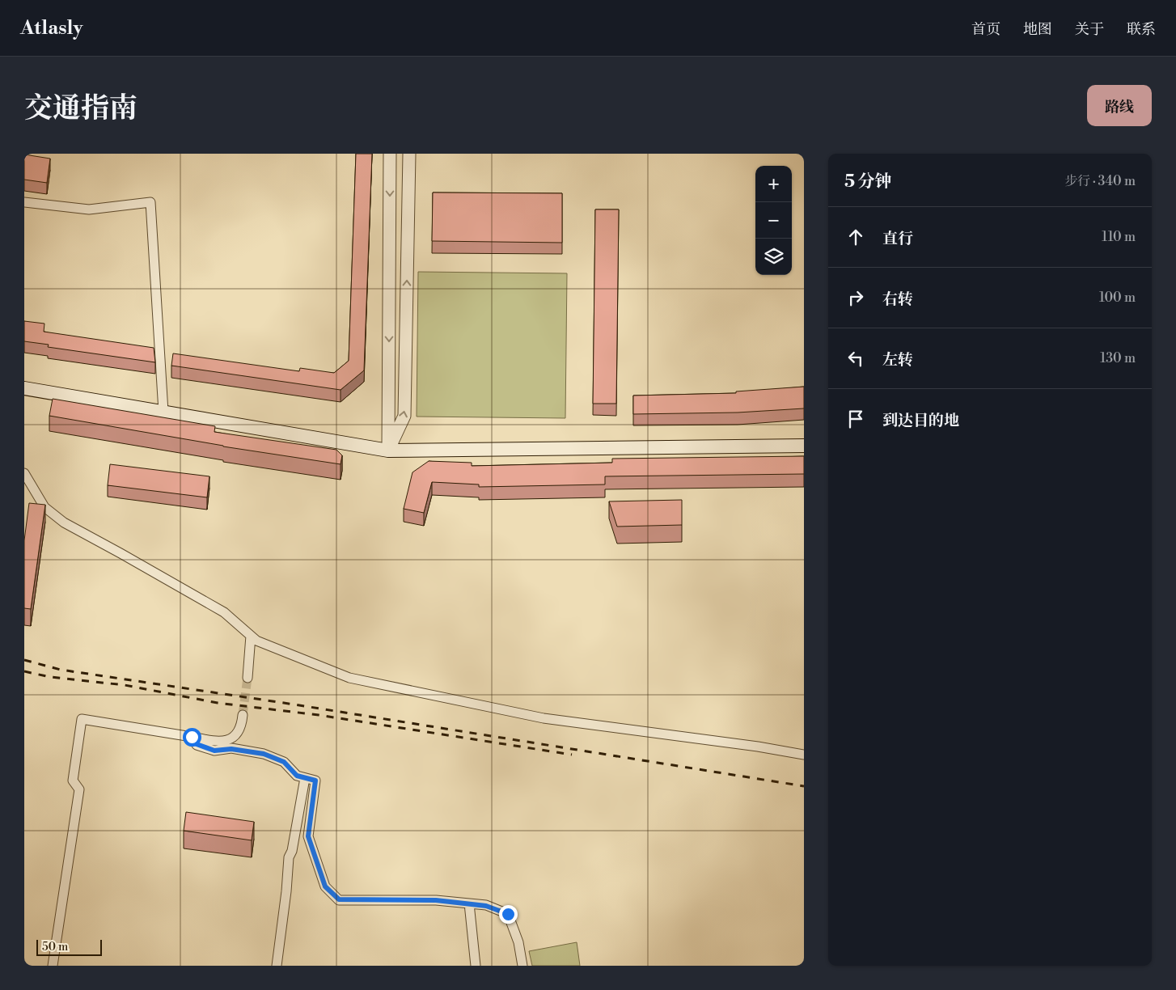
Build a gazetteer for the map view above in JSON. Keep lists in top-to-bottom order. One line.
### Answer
{"scale_bar":"50 m","page":{"header":"Atlasly","nav":["首页","地图","关于","联系"],"title":"交通指南","buttons":"路线","heading":["5 分钟","步行 · 340 m"],"map_buttons":["+","−"],"list":[["直行","110 m"],["右转","100 m"],["左转","130 m"],"到达目的地"],"scale":"50 m"}}
